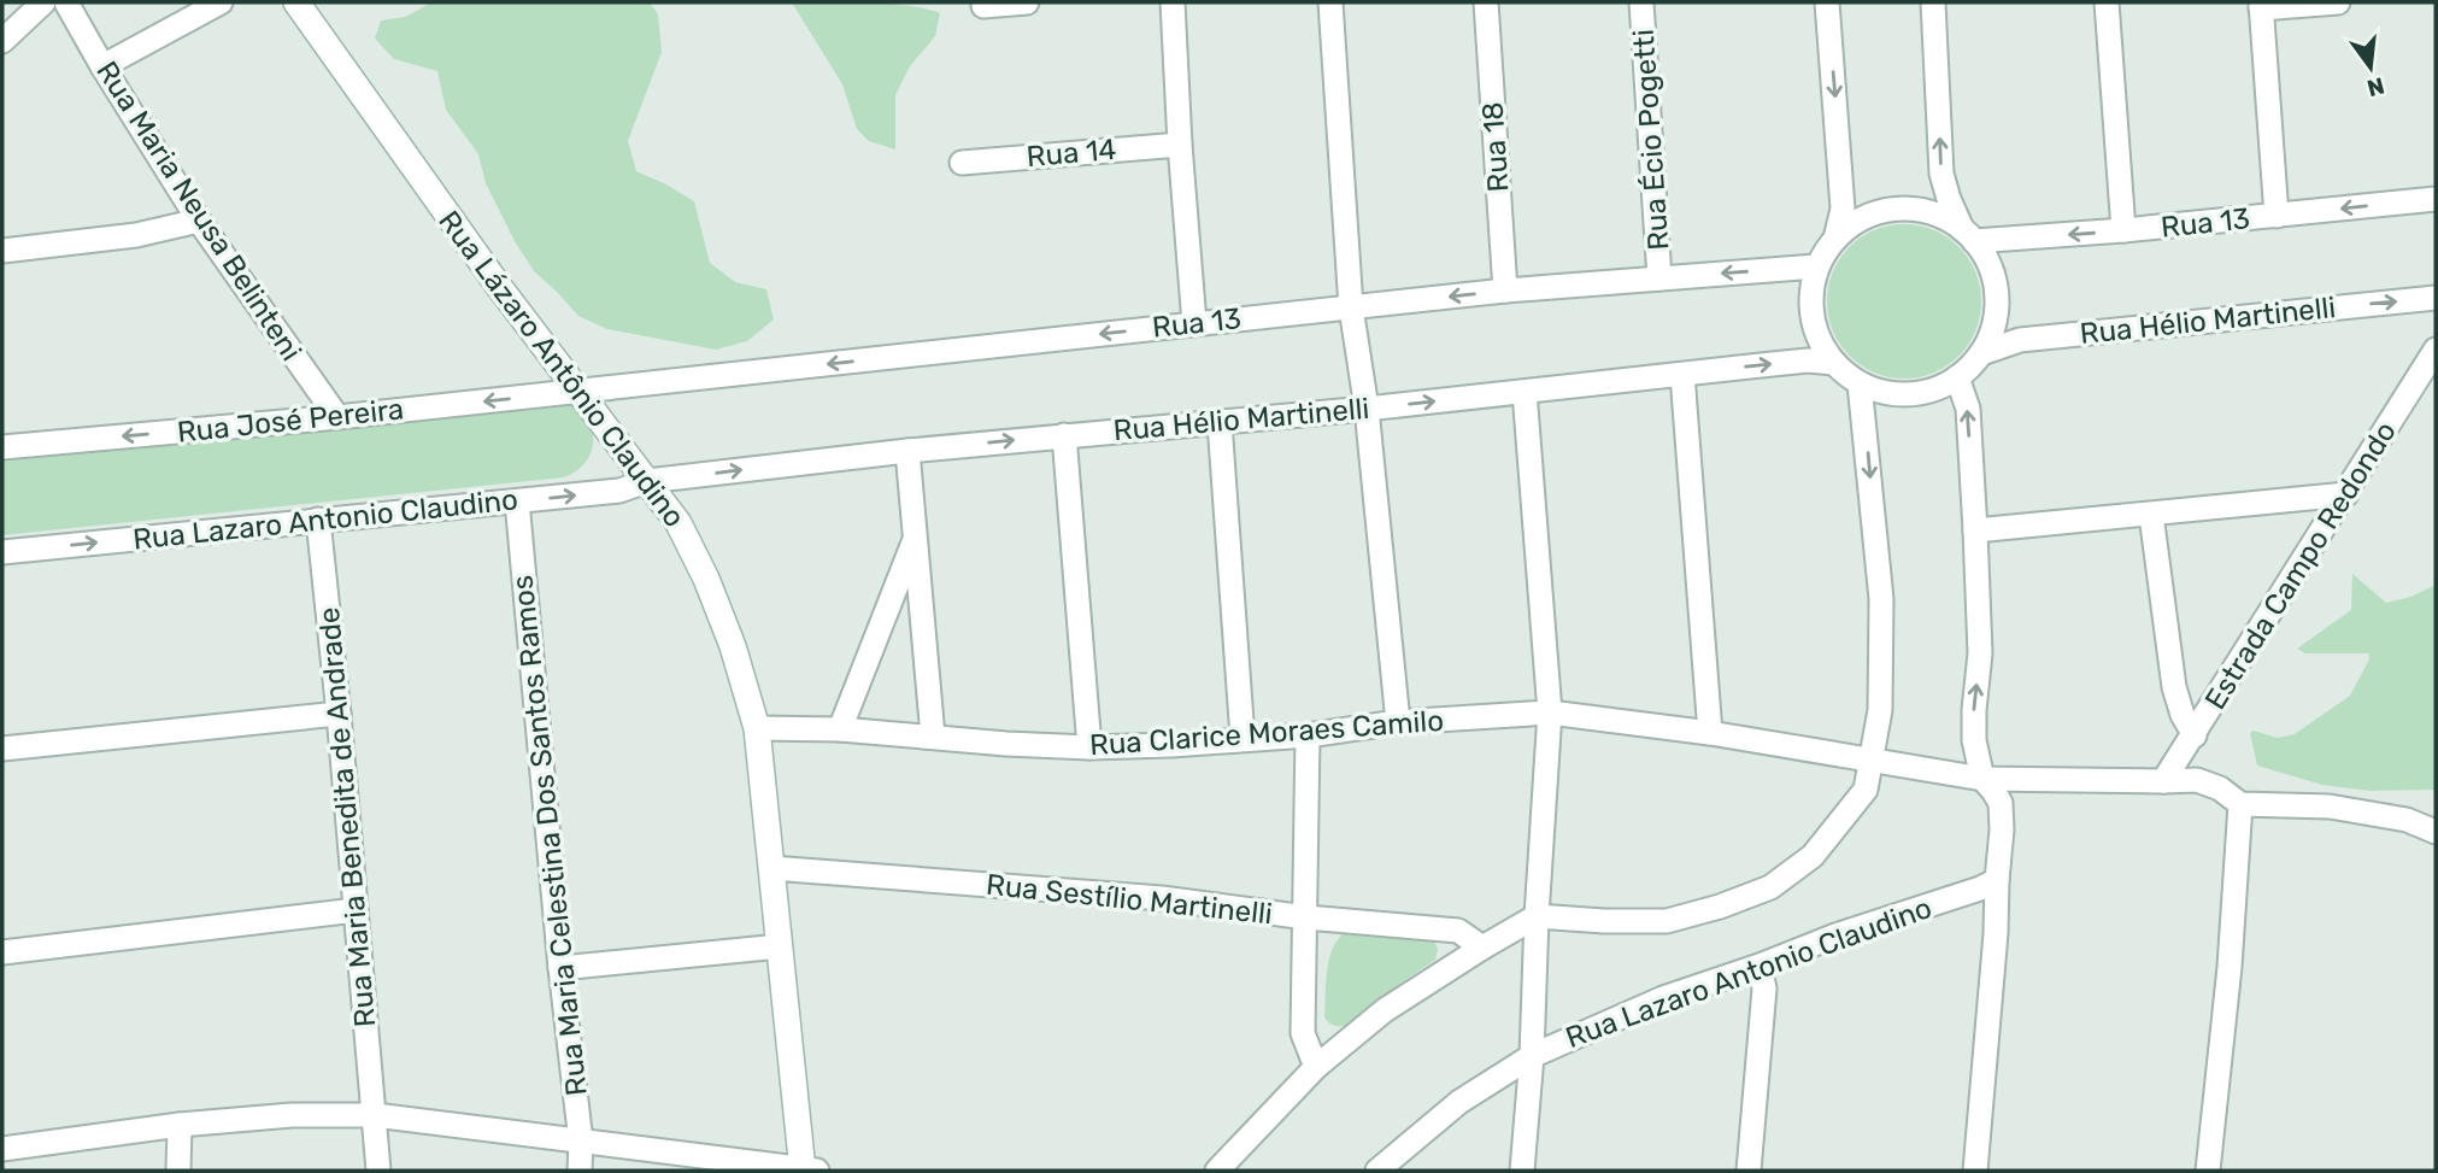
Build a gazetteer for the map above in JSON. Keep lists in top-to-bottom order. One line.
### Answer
{"streets":{"main road":["Rua Lázaro Antônio Claudino"],"street":["Rua Écio Pogetti","Rua 18","Rua 14","Rua Maria Neusa Belinteni","Rua 13","Rua Hélio Martinelli","Rua José Pereira","Rua Lazaro Antonio Claudino","Estrada Campo Redondo","Rua Clarice Moraes Camilo","Rua Maria Benedita de Andrade","Rua Maria Celestina Dos Santos Ramos","Rua Sestílio Martinelli"]},"crossings":[["Rua Écio Pogetti","Rua 13"],["Rua 18","Rua 13"],["Rua Maria Neusa Belinteni","Rua José Pereira"],["Rua 13","Rua Hélio Martinelli"],["Rua 13","Rua Lázaro Antônio Claudino"],["Rua 13","Rua José Pereira"],["Rua Hélio Martinelli","Rua Lázaro Antônio Claudino"],["Rua Hélio Martinelli","Rua Lazaro Antonio Claudino"],["Rua Lázaro Antônio Claudino","Rua José Pereira"],["Rua Lázaro Antônio Claudino","Rua Lazaro Antonio Claudino"],["Rua Lázaro Antônio Claudino","Rua Clarice Moraes Camilo"],["Rua Lázaro Antônio Claudino","Rua Sestílio Martinelli"],["Rua Lazaro Antonio Claudino","Rua Maria Benedita de Andrade"],["Rua Lazaro Antonio Claudino","Rua Maria Celestina Dos Santos Ramos"],["Estrada Campo Redondo","Rua Clarice Moraes Camilo"]],"one_way":["Rua 13"],"north":"bottom"}
